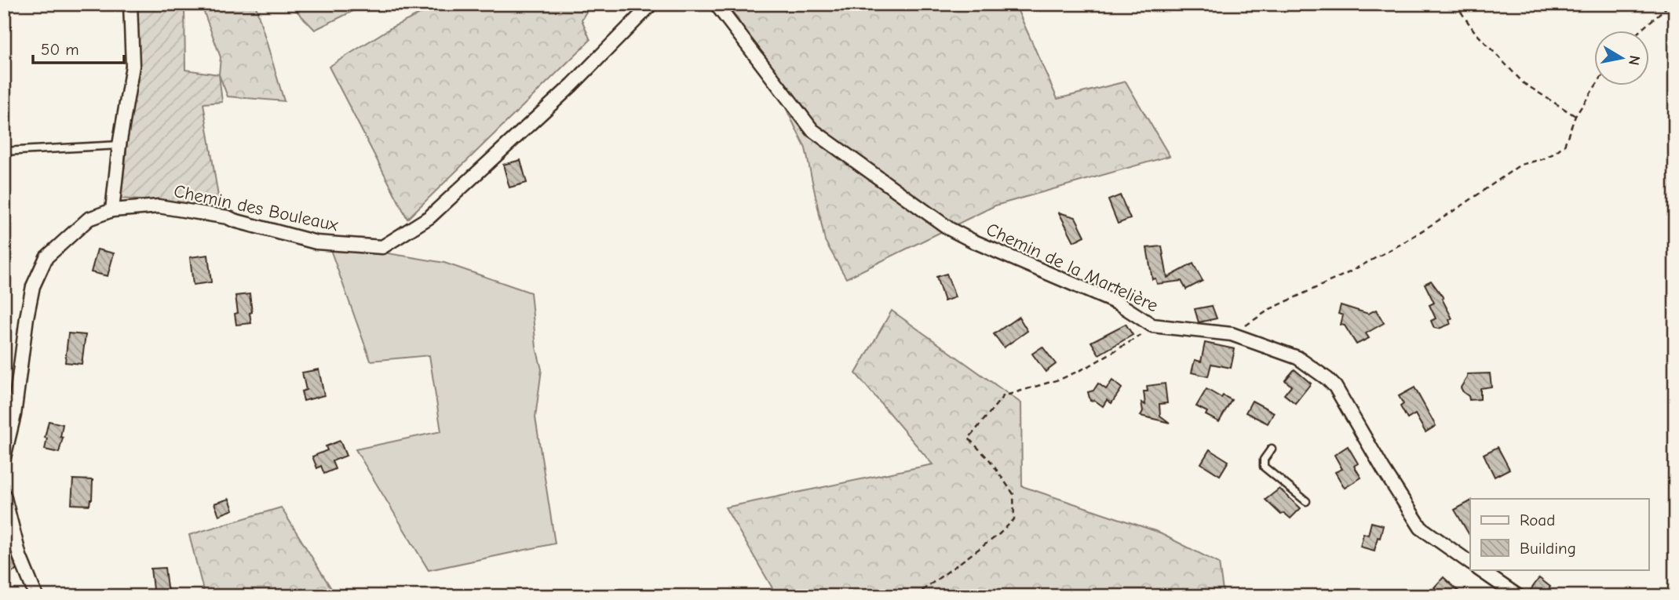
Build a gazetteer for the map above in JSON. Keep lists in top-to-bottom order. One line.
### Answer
{"streets":{"street":["Chemin des Bouleaux","Chemin de la Martelière"]},"legend":["Road","Building"],"scale_bar":"50 m","north":"right"}
